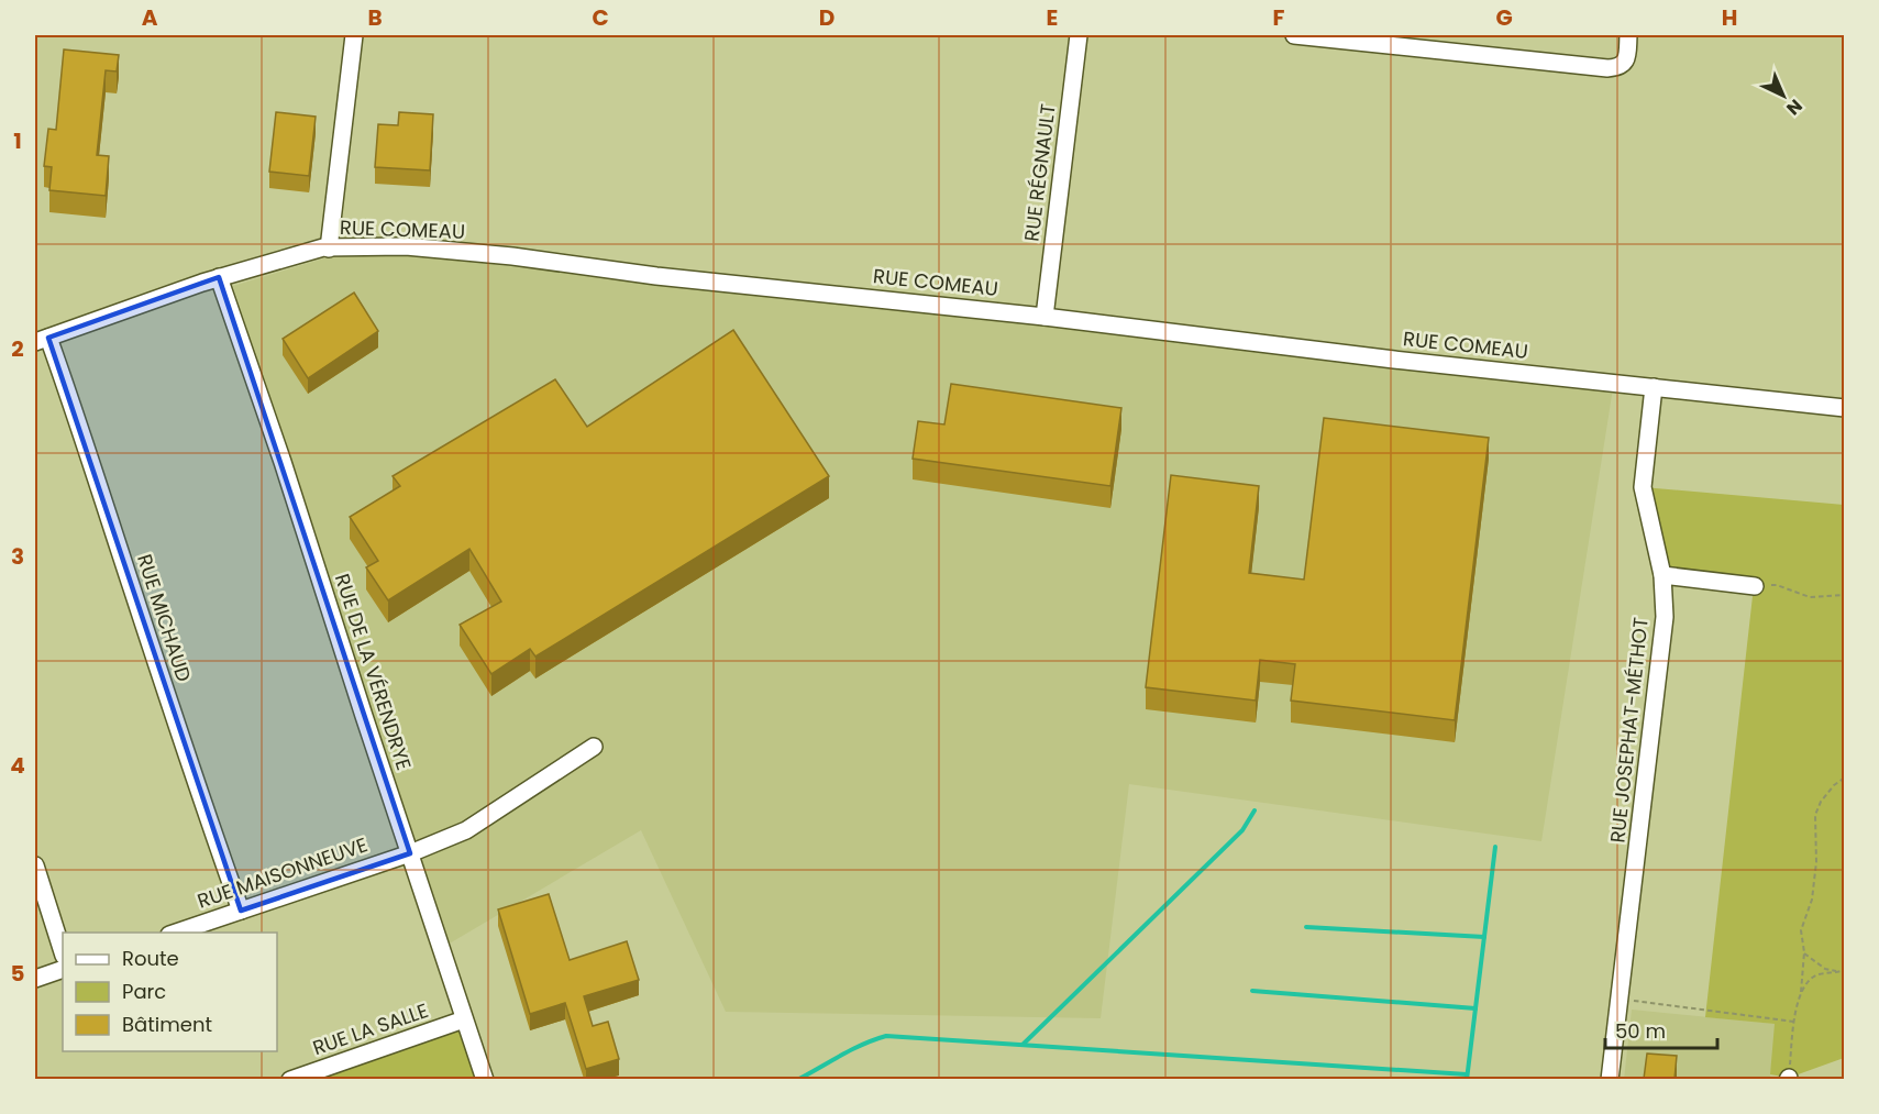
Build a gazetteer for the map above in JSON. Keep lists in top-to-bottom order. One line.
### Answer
{"streets":{"street":["RUE RÉGNAULT","RUE COMEAU","RUE MICHAUD","RUE DE LA VÉRENDRYE","RUE JOSEPHAT-MÉTHOT","RUE MAISONNEUVE","RUE LA SALLE"]},"crossings":[["RUE RÉGNAULT","RUE COMEAU"],["RUE COMEAU","RUE MICHAUD"],["RUE COMEAU","RUE DE LA VÉRENDRYE"],["RUE COMEAU","RUE JOSEPHAT-MÉTHOT"],["RUE MICHAUD","RUE MAISONNEUVE"],["RUE DE LA VÉRENDRYE","RUE MAISONNEUVE"],["RUE DE LA VÉRENDRYE","RUE LA SALLE"]],"legend":["Route","Parc","Bâtiment"],"scale_bar":"50 m","north":"bottom right","grid":{"columns":["A","B","C","D","E","F","G","H"],"rows":["1","2","3","4","5"]}}
